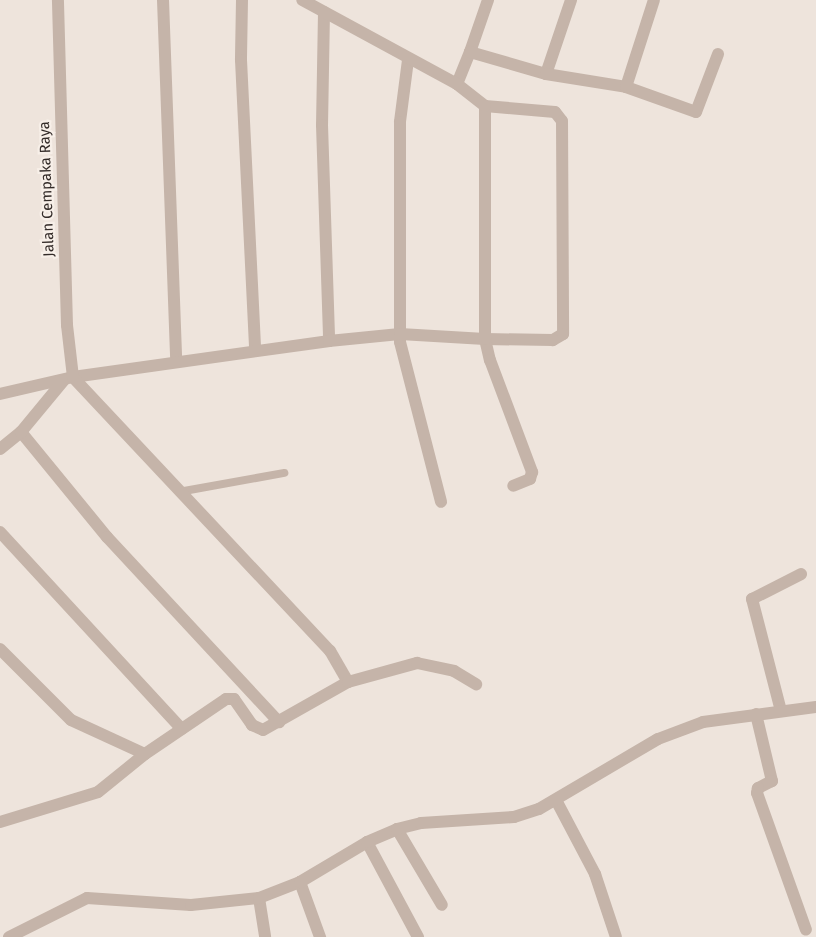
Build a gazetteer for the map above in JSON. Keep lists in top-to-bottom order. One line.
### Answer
{"streets":{"street":["Jalan Cempaka Raya"]}}
